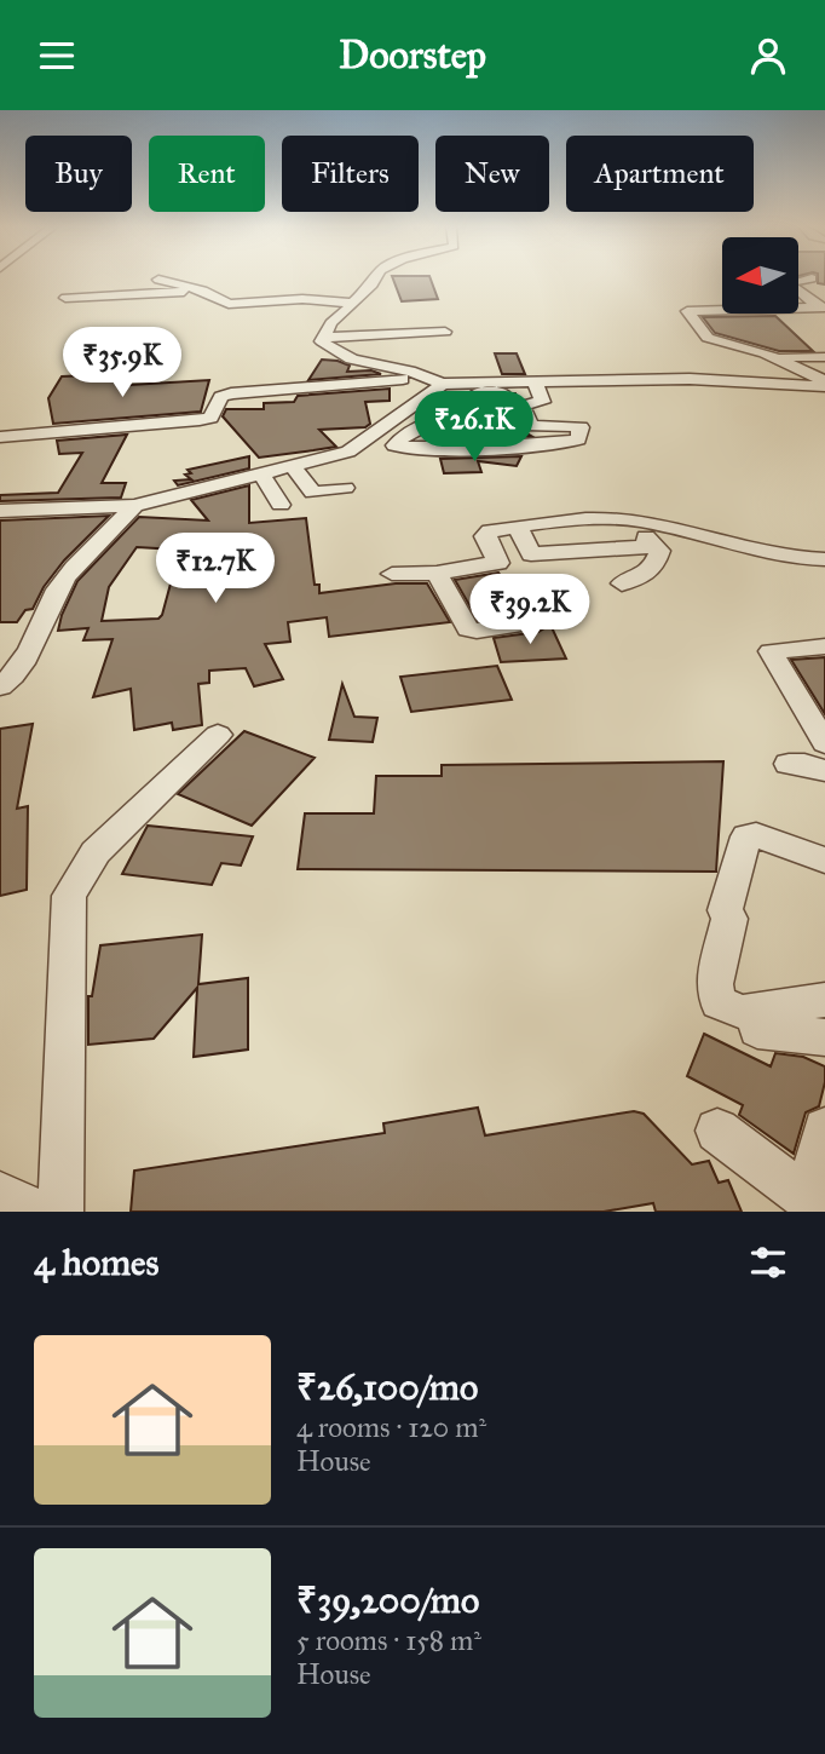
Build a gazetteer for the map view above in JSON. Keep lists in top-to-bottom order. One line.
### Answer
{"north":"left","page":{"header":"Doorstep","chip":["Buy","Rent","Filters","New","Apartment"],"price":["₹35.9K","₹26.1K","₹12.7K","₹39.2K"],"heading":"4 homes","list":[{"name":"₹26,100/mo","note":"4 rooms · 120 m² · House"},{"name":"₹39,200/mo","note":"5 rooms · 158 m² · House"}]}}
